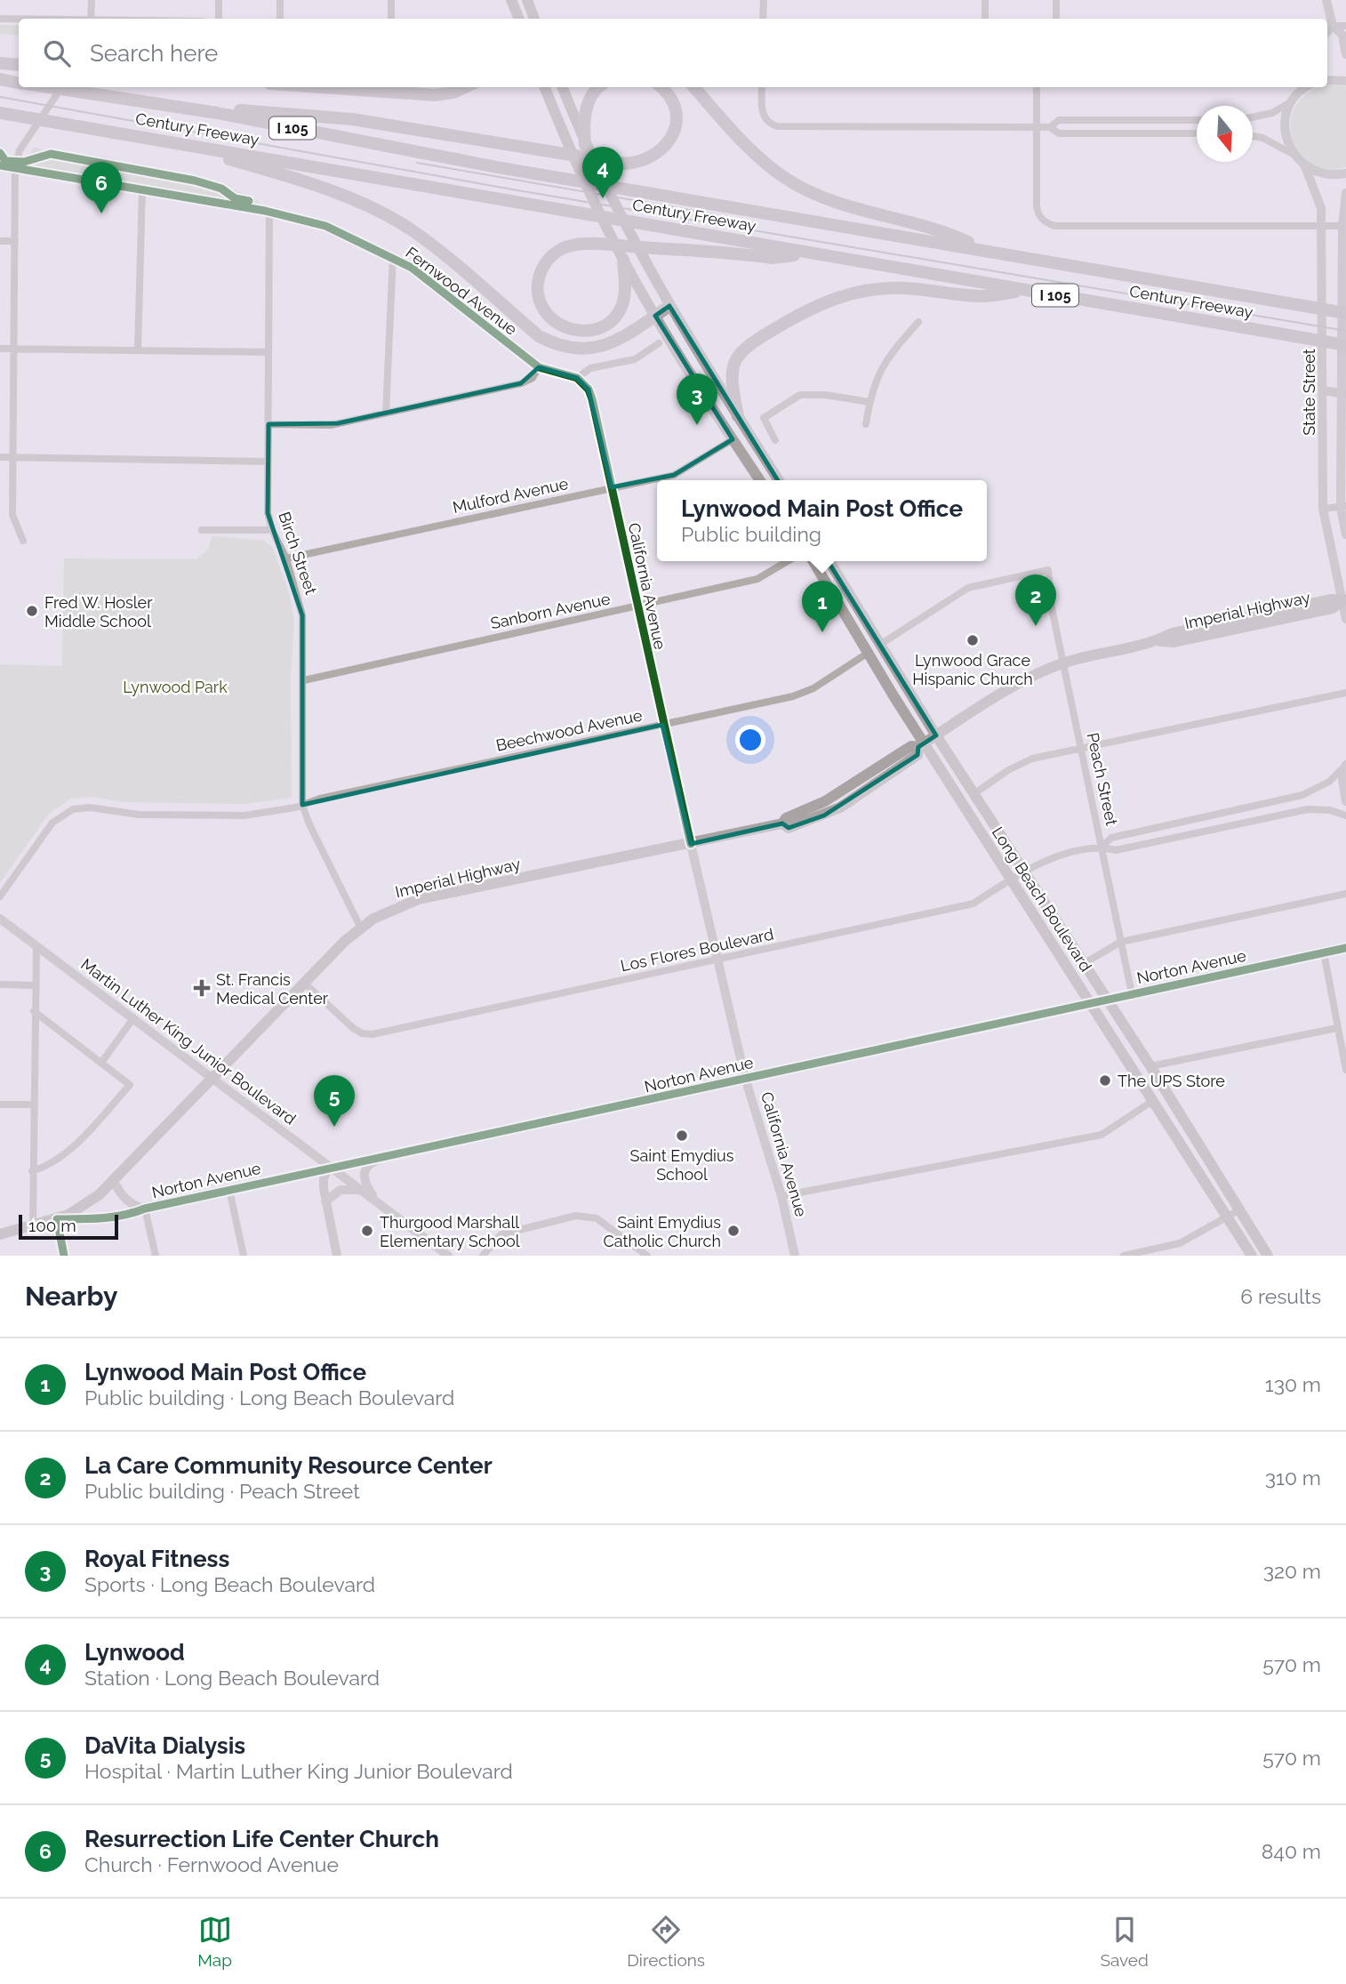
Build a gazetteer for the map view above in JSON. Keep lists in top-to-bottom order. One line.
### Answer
{"streets":{"highway":["I 105","Century Freeway"],"main road":["State Street","California Avenue","Imperial Highway","Long Beach Boulevard","Martin Luther King Junior Boulevard"],"street":["Fernwood Avenue","Mulford Avenue","Birch Street","Sanborn Avenue","Beechwood Avenue","Peach Street","Los Flores Boulevard","Norton Avenue"]},"crossings":[["Fernwood Avenue","Birch Street"],["State Street","Imperial Highway"],["Mulford Avenue","Birch Street"],["Mulford Avenue","California Avenue"],["Birch Street","Imperial Highway"],["Birch Street","Sanborn Avenue"],["Birch Street","Beechwood Avenue"],["California Avenue","Imperial Highway"],["California Avenue","Sanborn Avenue"],["California Avenue","Beechwood Avenue"],["California Avenue","Los Flores Boulevard"],["California Avenue","Norton Avenue"],["Imperial Highway","Peach Street"],["Imperial Highway","Long Beach Boulevard"],["Imperial Highway","Los Flores Boulevard"],["Imperial Highway","Norton Avenue"],["Imperial Highway","Martin Luther King Junior Boulevard"],["Beechwood Avenue","Long Beach Boulevard"],["Peach Street","Long Beach Boulevard"],["Peach Street","Los Flores Boulevard"],["Peach Street","Norton Avenue"],["Long Beach Boulevard","Los Flores Boulevard"],["Long Beach Boulevard","Norton Avenue"],["Norton Avenue","Martin Luther King Junior Boulevard"]],"parks":["Lynwood Park"],"places":{"other":["Fred W. Hosler Middle School","Lynwood Grace Hispanic Church","The UPS Store","Saint Emydius School","Thurgood Marshall Elementary School","Saint Emydius Catholic Church"],"health":["St. Francis Medical Center"]},"scale_bar":"100 m","north":"bottom","page":{"search":"Search here","pins":["4","6","3","2","1","5"],"popup":["Lynwood Main Post Office","Public building"],"scale":"100 m","heading":["Nearby","6 results"],"list":[{"mark":"1","name":"Lynwood Main Post Office","note":"Public building · Long Beach Boulevard","value":"130 m"},{"mark":"2","name":"La Care Community Resource Center","note":"Public building · Peach Street","value":"310 m"},{"mark":"3","name":"Royal Fitness","note":"Sports · Long Beach Boulevard","value":"320 m"},{"mark":"4","name":"Lynwood","note":"Station · Long Beach Boulevard","value":"570 m"},{"mark":"5","name":"DaVita Dialysis","note":"Hospital · Martin Luther King Junior Boulevard","value":"570 m"},{"mark":"6","name":"Resurrection Life Center Church","note":"Church · Fernwood Avenue","value":"840 m"}],"nav":["Map","Directions","Saved"]}}
